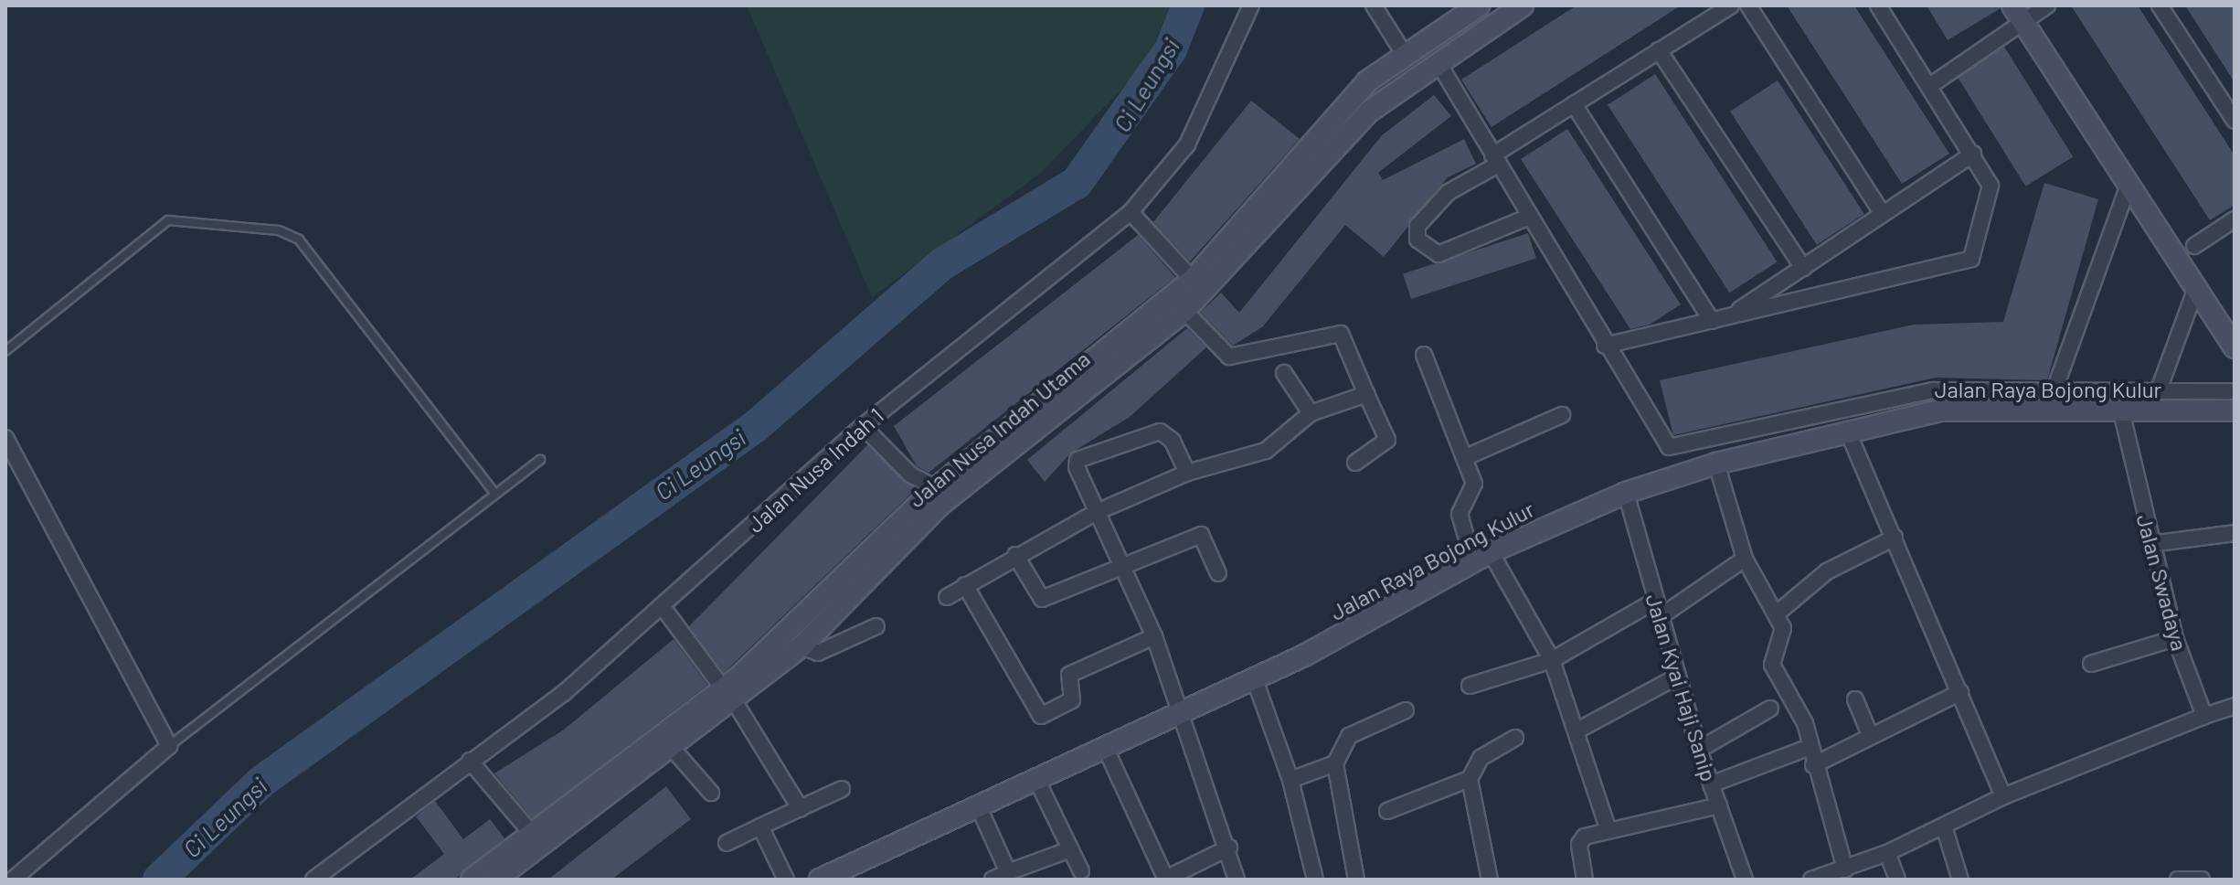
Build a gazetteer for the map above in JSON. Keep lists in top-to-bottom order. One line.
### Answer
{"streets":{"street":["Jalan Raya Bojong Kulur","Jalan Nusa Indah Utama","Jalan Nusa Indah 1","Jalan Swadaya","Jalan Kyai Haji Sanip"]},"crossings":[["Jalan Raya Bojong Kulur","Jalan Swadaya"],["Jalan Raya Bojong Kulur","Jalan Kyai Haji Sanip"]],"water":["Ci Leungsi"]}
